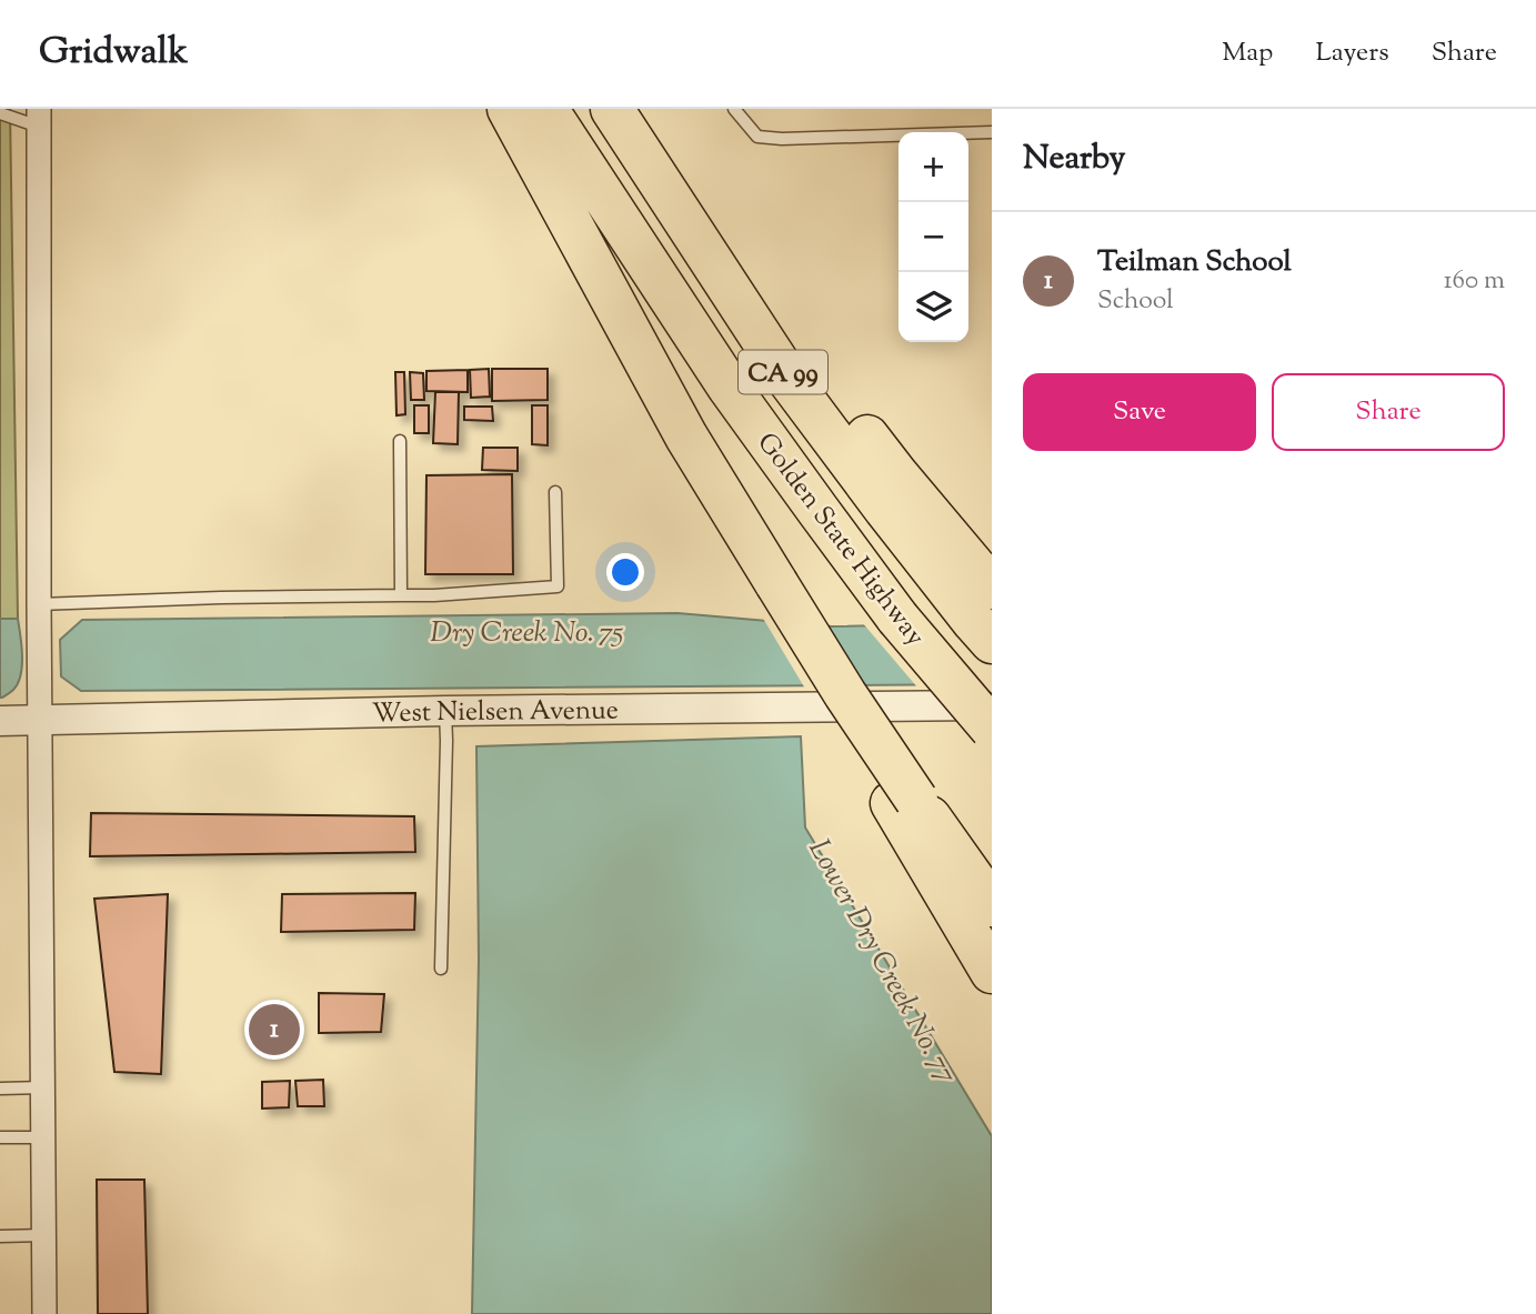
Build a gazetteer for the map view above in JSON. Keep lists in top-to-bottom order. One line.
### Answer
{"streets":{"highway":["CA 99","Golden State Highway"],"street":["West Nielsen Avenue"]},"water":["Dry Creek No. 75","Lower Dry Creek No. 77"],"page":{"header":"Gridwalk","nav":["Map","Layers","Share"],"heading":"Nearby","map_buttons":["+","−"],"list":[{"mark":"1","name":"Teilman School","note":"School","value":"160 m"}],"buttons":["Save","Share"],"pins":"1"}}
